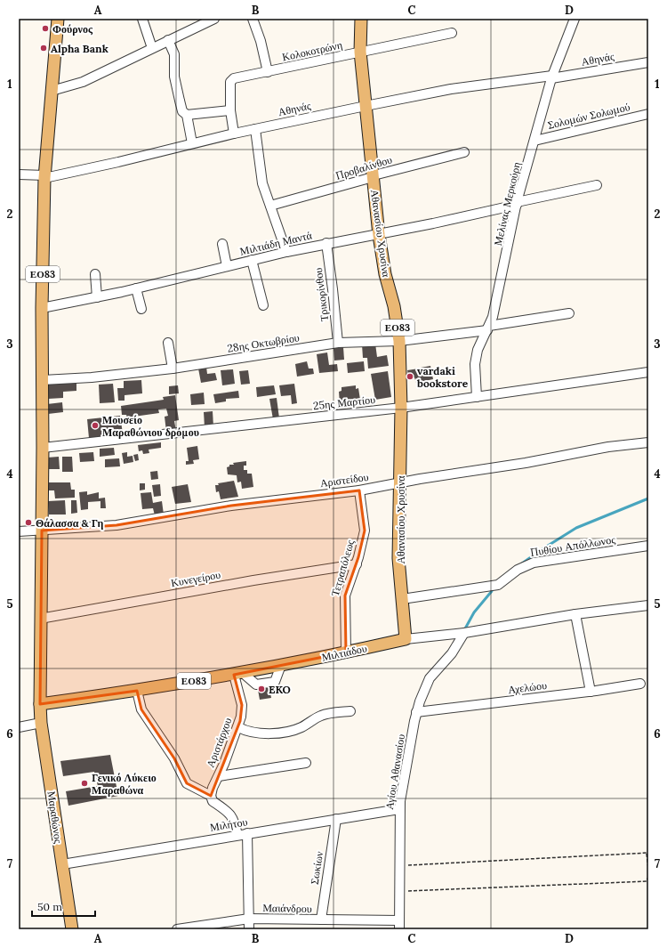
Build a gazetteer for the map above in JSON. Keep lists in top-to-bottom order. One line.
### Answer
{"streets":{"main road":["Αθανασίου Χρυσίνα","ΕΟ83","Μιλτιάδου","Μαραθώνος"],"street":["Κολοκοτρώνη","Αθηνάς","Σολομών Σολωμού","Προβαλίνθου","Μελίνας Μερκούρη","Μιλτιάδη Μαντά","Τρικορίνθου","28ης Οκτωβρίου","25ης Μαρτίου","Αριστείδου","Πυθίου Απόλλωνος","Τετραπόλεως","Κυνεγείρου","Αχελώου","Αριστάρχου","Αγίου Αθανασίου","Μιλήτου","Σωκίων","Μαιάνδρου"]},"crossings":[["Κολοκοτρώνη","Αθηνάς"],["Κολοκοτρώνη","Αθανασίου Χρυσίνα"],["Αθηνάς","Μελίνας Μερκούρη"],["Αθηνάς","Αθανασίου Χρυσίνα"],["Αθηνάς","ΕΟ83"],["Σολομών Σολωμού","Μελίνας Μερκούρη"],["Προβαλίνθου","Αθανασίου Χρυσίνα"],["Μελίνας Μερκούρη","Μιλτιάδη Μαντά"],["Μελίνας Μερκούρη","28ης Οκτωβρίου"],["Μελίνας Μερκούρη","25ης Μαρτίου"],["Αθανασίου Χρυσίνα","Μιλτιάδη Μαντά"],["Αθανασίου Χρυσίνα","28ης Οκτωβρίου"],["Αθανασίου Χρυσίνα","25ης Μαρτίου"],["Αθανασίου Χρυσίνα","Αριστείδου"],["Αθανασίου Χρυσίνα","Πυθίου Απόλλωνος"],["Αθανασίου Χρυσίνα","Μιλτιάδου"],["Μιλτιάδη Μαντά","ΕΟ83"],["Μιλτιάδη Μαντά","Τρικορίνθου"],["ΕΟ83","28ης Οκτωβρίου"],["ΕΟ83","25ης Μαρτίου"],["ΕΟ83","Αριστείδου"],["ΕΟ83","Κυνεγείρου"],["ΕΟ83","Μιλτιάδου"],["ΕΟ83","Μαραθώνος"],["Τρικορίνθου","28ης Οκτωβρίου"],["Αριστείδου","Τετραπόλεως"],["Τετραπόλεως","Κυνεγείρου"],["Τετραπόλεως","Μιλτιάδου"],["Μιλτιάδου","Αριστάρχου"],["Μιλτιάδου","Αγίου Αθανασίου"],["Μιλτιάδου","Μαραθώνος"],["Αχελώου","Αγίου Αθανασίου"],["Αγίου Αθανασίου","Μιλήτου"],["Αγίου Αθανασίου","Μαιάνδρου"],["Μαραθώνος","Μιλήτου"],["Μιλήτου","Σωκίων"],["Σωκίων","Μαιάνδρου"]],"places":["Φούρνος","Alpha Bank","vardaki bookstore","Μουσείο Μαραθώνιου δρόμου","Θάλασσα & Γη","EKO","Γενικό Λύκειο Μαραθώνα"],"scale_bar":"50 m","grid":{"columns":["A","B","C","D"],"rows":["1","2","3","4","5","6","7"]}}
